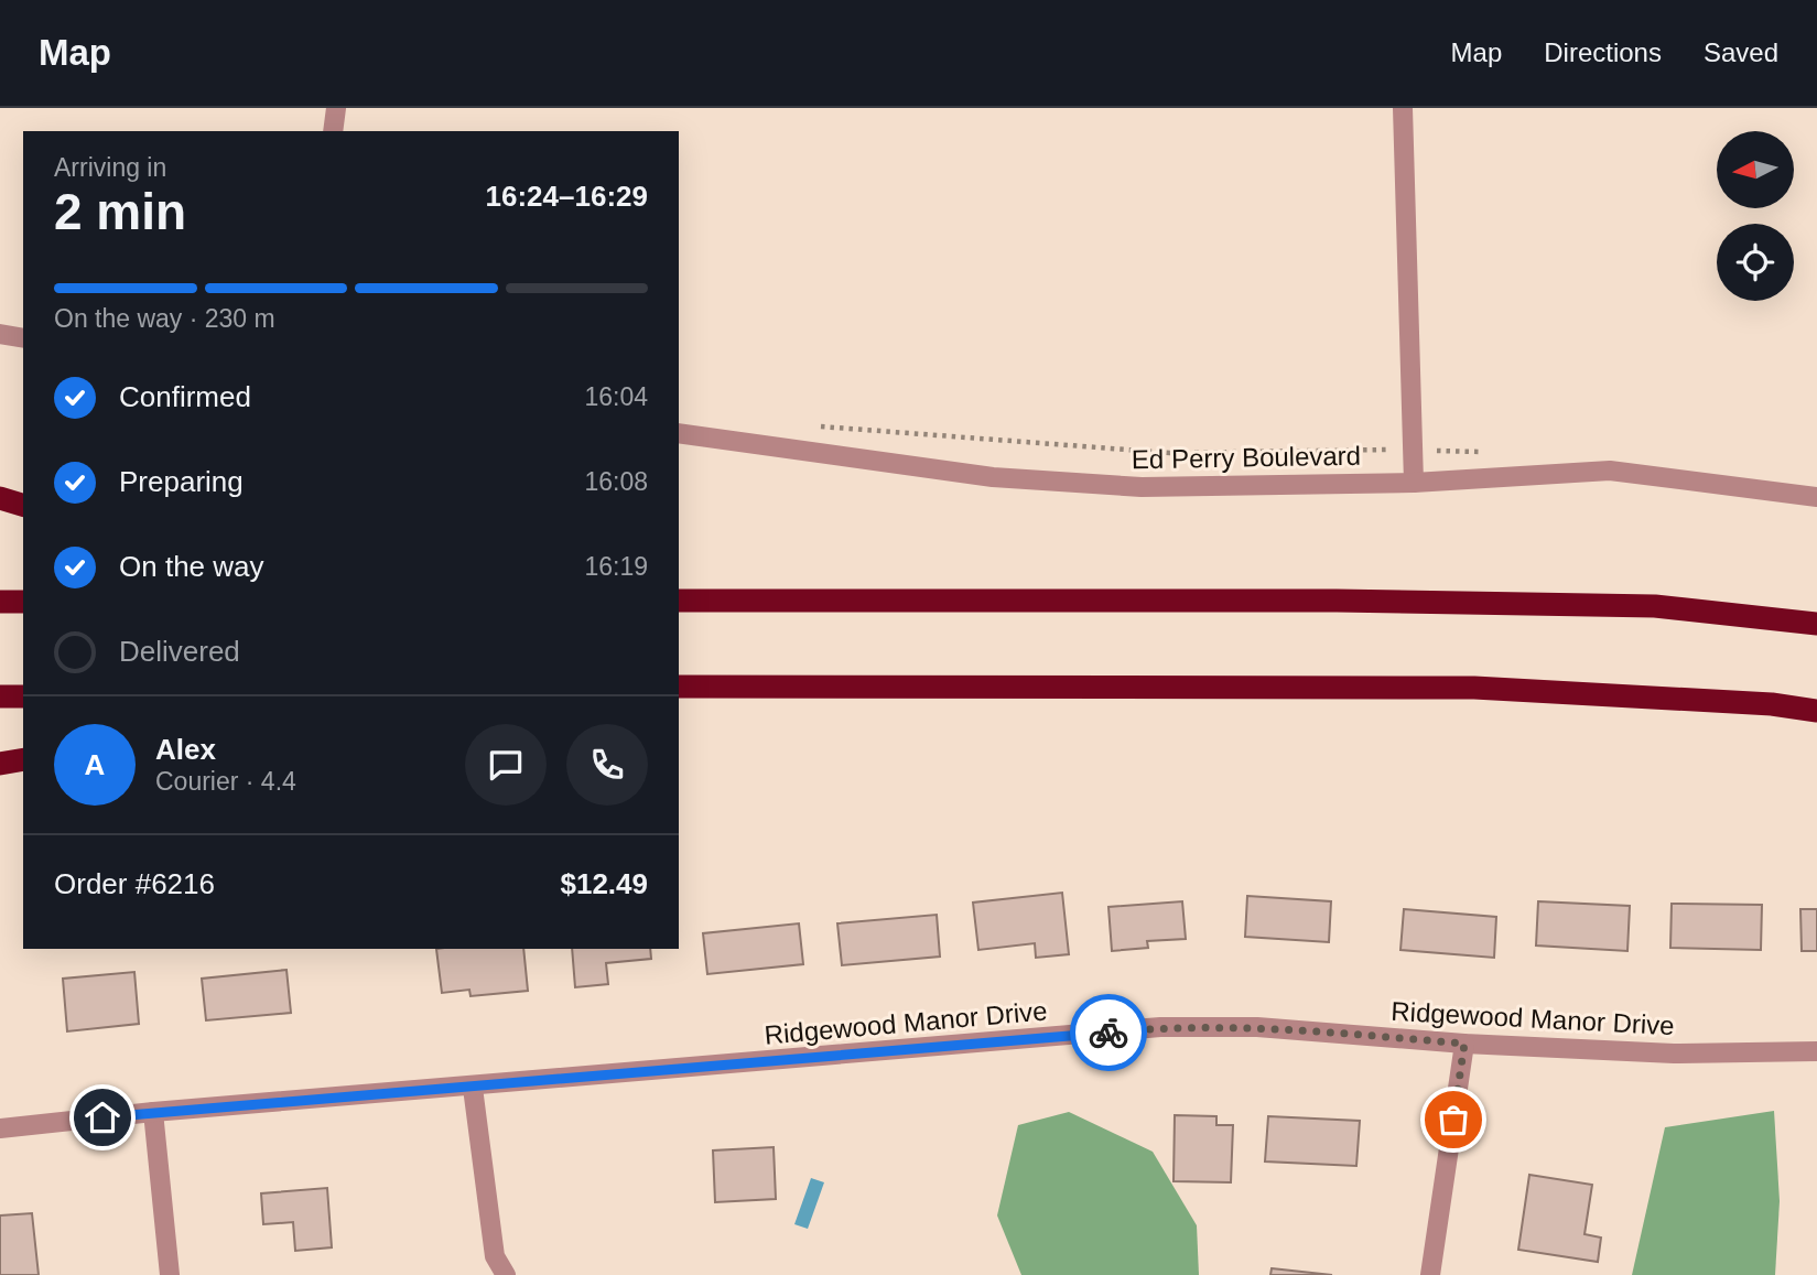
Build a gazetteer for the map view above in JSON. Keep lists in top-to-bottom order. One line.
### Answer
{"streets":{"street":["Ed Perry Boulevard","Ridgewood Manor Drive"]},"north":"left","page":{"header":"Map","nav":["Map","Directions","Saved"],"heading":["2 min","Arriving in","16:24–16:29"],"panel":["Alex","Courier · 4.4","Order #6216","$12.49"],"bar":"On the way · 230 m","list":[["Confirmed","16:04"],["Preparing","16:08"],["On the way","16:19"],"Delivered"],"round":"A"}}
